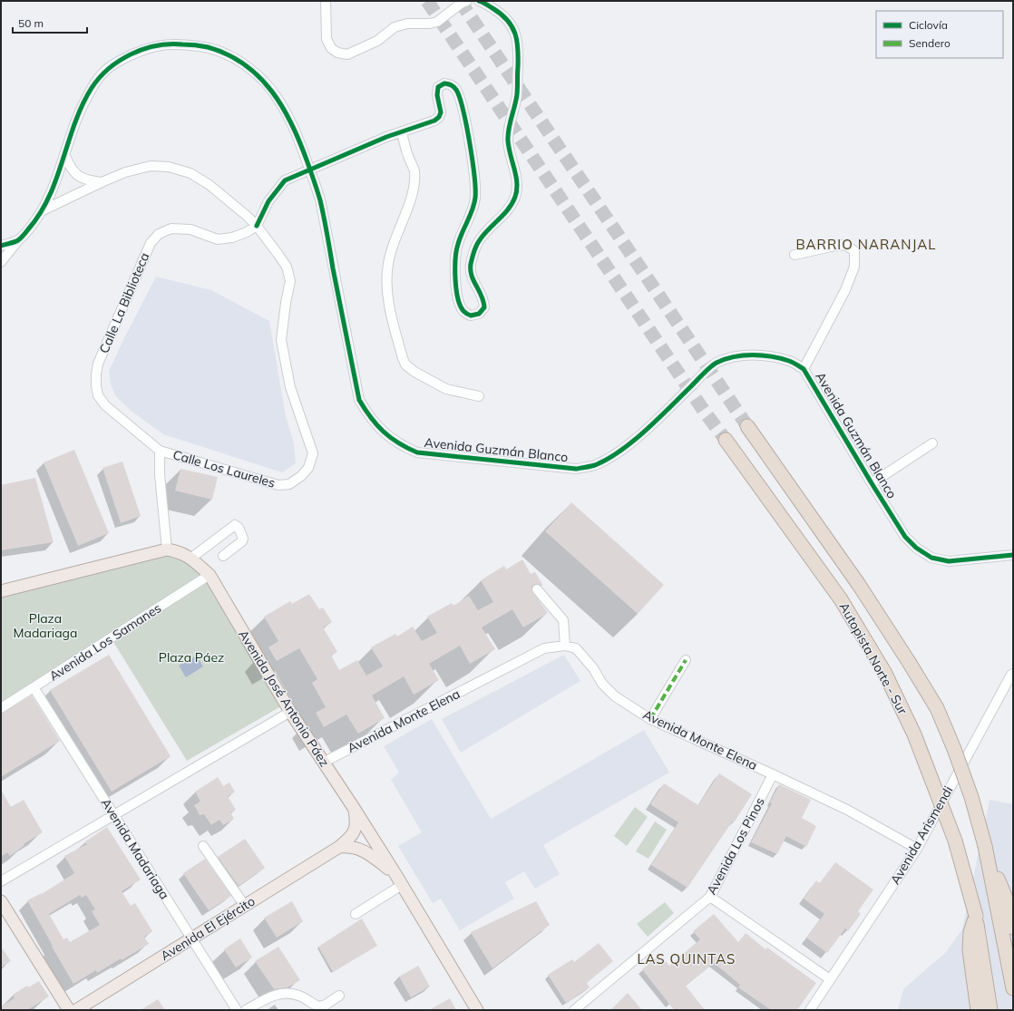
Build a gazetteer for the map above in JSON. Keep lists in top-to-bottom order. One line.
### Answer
{"streets":{"highway":["Autopista Norte - Sur"],"main road":["Avenida José Antonio Páez","Avenida El Ejército"],"street":["Calle La Biblioteca","Avenida Guzmán Blanco","Calle Los Laureles","Avenida Los Samanes","Avenida Monte Elena","Avenida Arismendi","Avenida Los Pinos","Avenida Madariaga"]},"crossings":[["Calle La Biblioteca","Calle Los Laureles"],["Avenida Guzmán Blanco","Calle Los Laureles"],["Avenida Los Samanes","Avenida José Antonio Páez"],["Avenida Los Samanes","Avenida Madariaga"],["Avenida José Antonio Páez","Avenida Monte Elena"],["Avenida José Antonio Páez","Avenida El Ejército"],["Avenida Monte Elena","Avenida Arismendi"],["Avenida Monte Elena","Avenida Los Pinos"],["Avenida Madariaga","Avenida El Ejército"]],"districts":["BARRIO NARANJAL","LAS QUINTAS"],"parks":["Plaza Madariaga","Plaza Páez"],"legend":["Ciclovía","Sendero"],"scale_bar":"50 m"}
